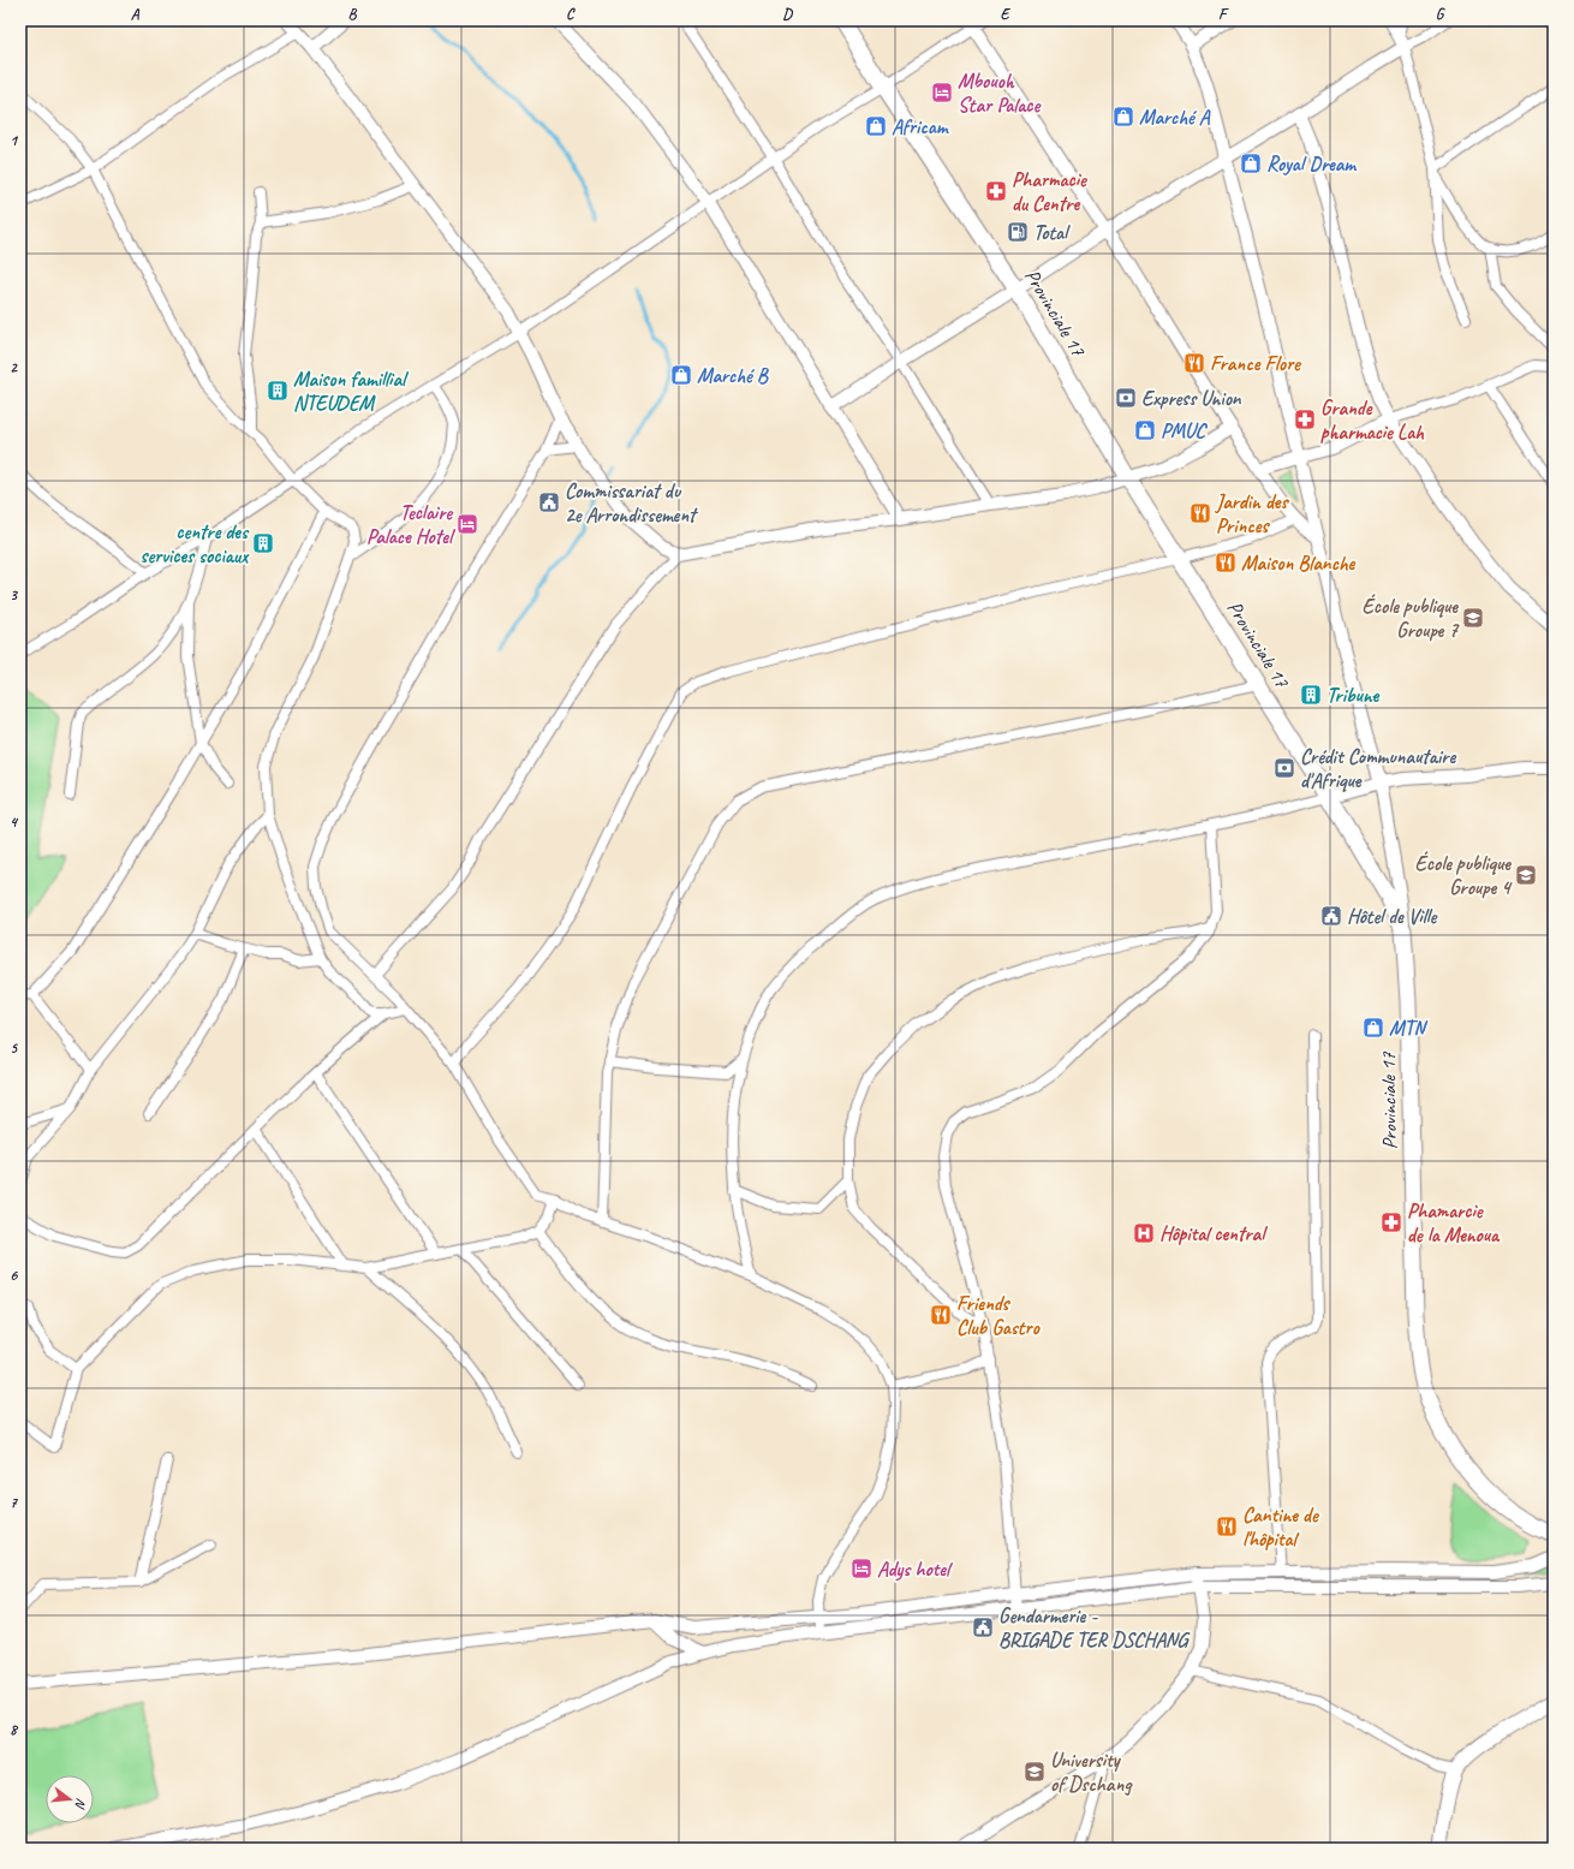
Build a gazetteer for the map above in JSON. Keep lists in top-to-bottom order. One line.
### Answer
{"streets":{"main road":["Provinciale 17"]},"places":{"hotel":["Mbouoh Star Palace","Teclaire Palace Hotel","Adys hotel"],"shop":["Marché A","Africam","Royal Dream","Marché B","PMUC","MTN"],"pharmacy":["Pharmacie du Centre","Grande pharmacie Lah","Phamarcie de la Menoua"],"fuel station":["Total"],"restaurant":["France Flore","Jardin des Princes","Maison Blanche","Friends Club Gastro","Cantine de l'hôpital"],"building":["Maison famillial NTEUDEM","centre des services sociaux","Tribune"],"bank":["Express Union","Crédit Communautaire d'Afrique"],"public building":["Commissariat du 2e Arrondissement","Hôtel de Ville","Gendarmerie - BRIGADE TER DSCHANG"],"school or university":["École publique Groupe 7","École publique Groupe 4","University of Dschang"],"hospital":["Hôpital central"]},"north":"right","grid":{"columns":["A","B","C","D","E","F","G"],"rows":["1","2","3","4","5","6","7","8"]}}
